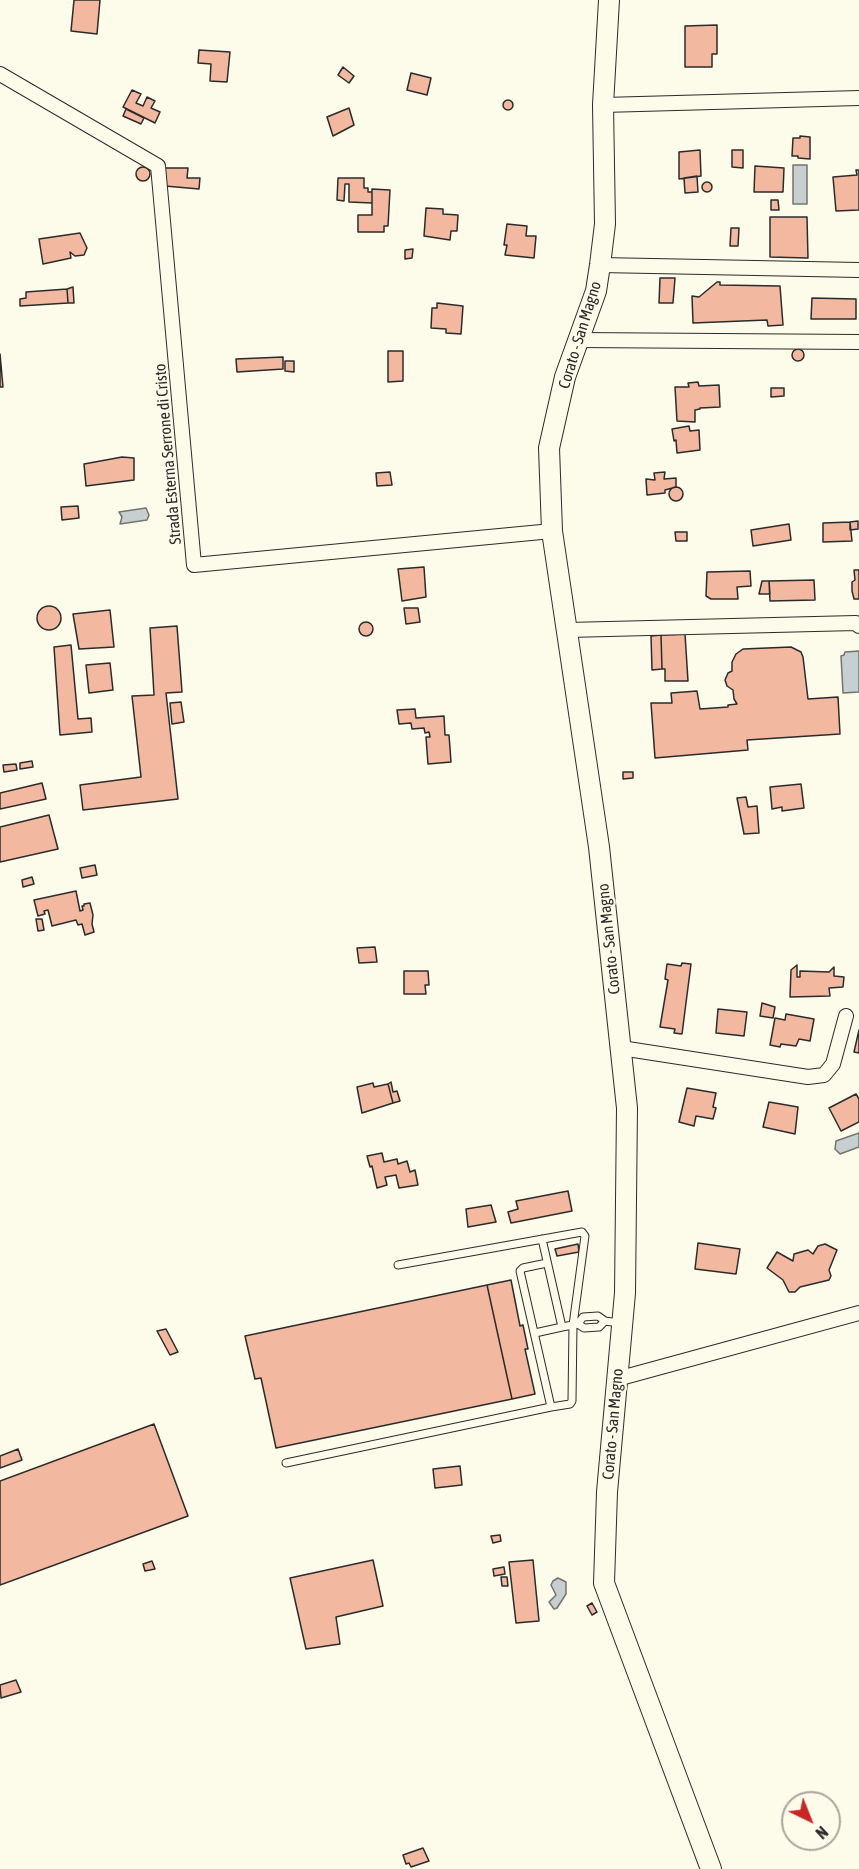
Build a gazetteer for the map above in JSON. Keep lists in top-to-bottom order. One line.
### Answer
{"streets":{"main road":["Corato - San Magno"],"street":["Strada Esterna Serrone di Cristo"]},"crossings":[["Corato - San Magno","Strada Esterna Serrone di Cristo"]],"north":"bottom right"}
